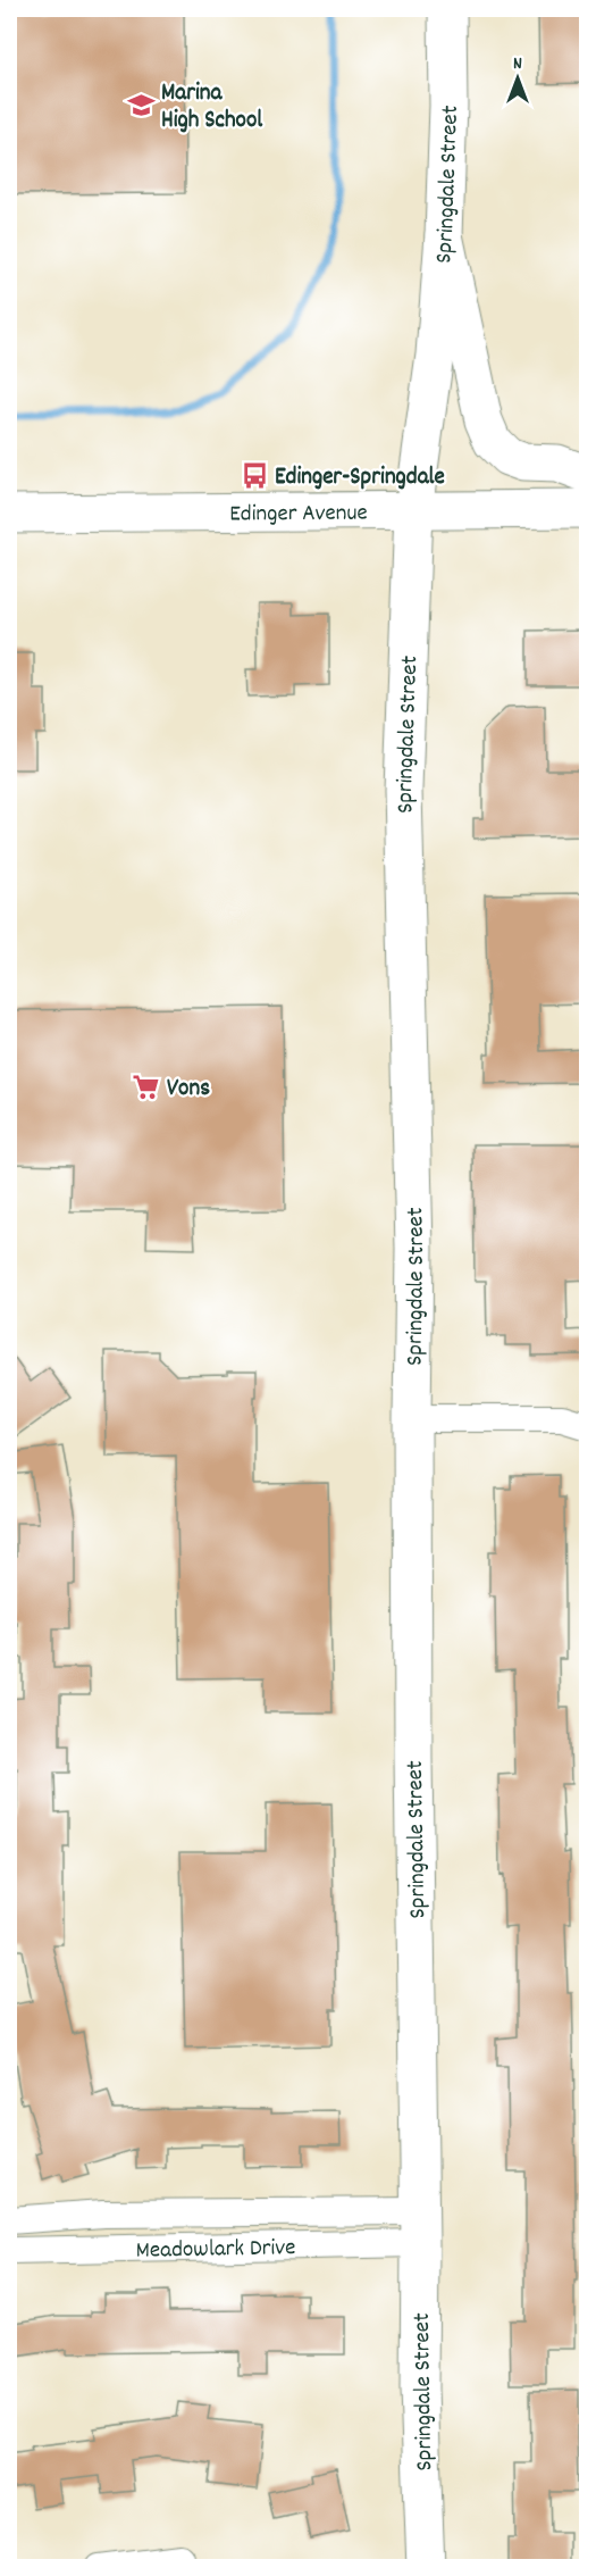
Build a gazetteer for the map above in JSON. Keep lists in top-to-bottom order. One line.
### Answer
{"streets":{"main road":["Springdale Street","Edinger Avenue"],"street":["Meadowlark Drive"]},"crossings":[["Springdale Street","Edinger Avenue"],["Springdale Street","Meadowlark Drive"]],"places":{"school or university":["Marina High School"],"bus stop":["Edinger-Springdale"],"supermarket":["Vons"]},"north":"top"}
